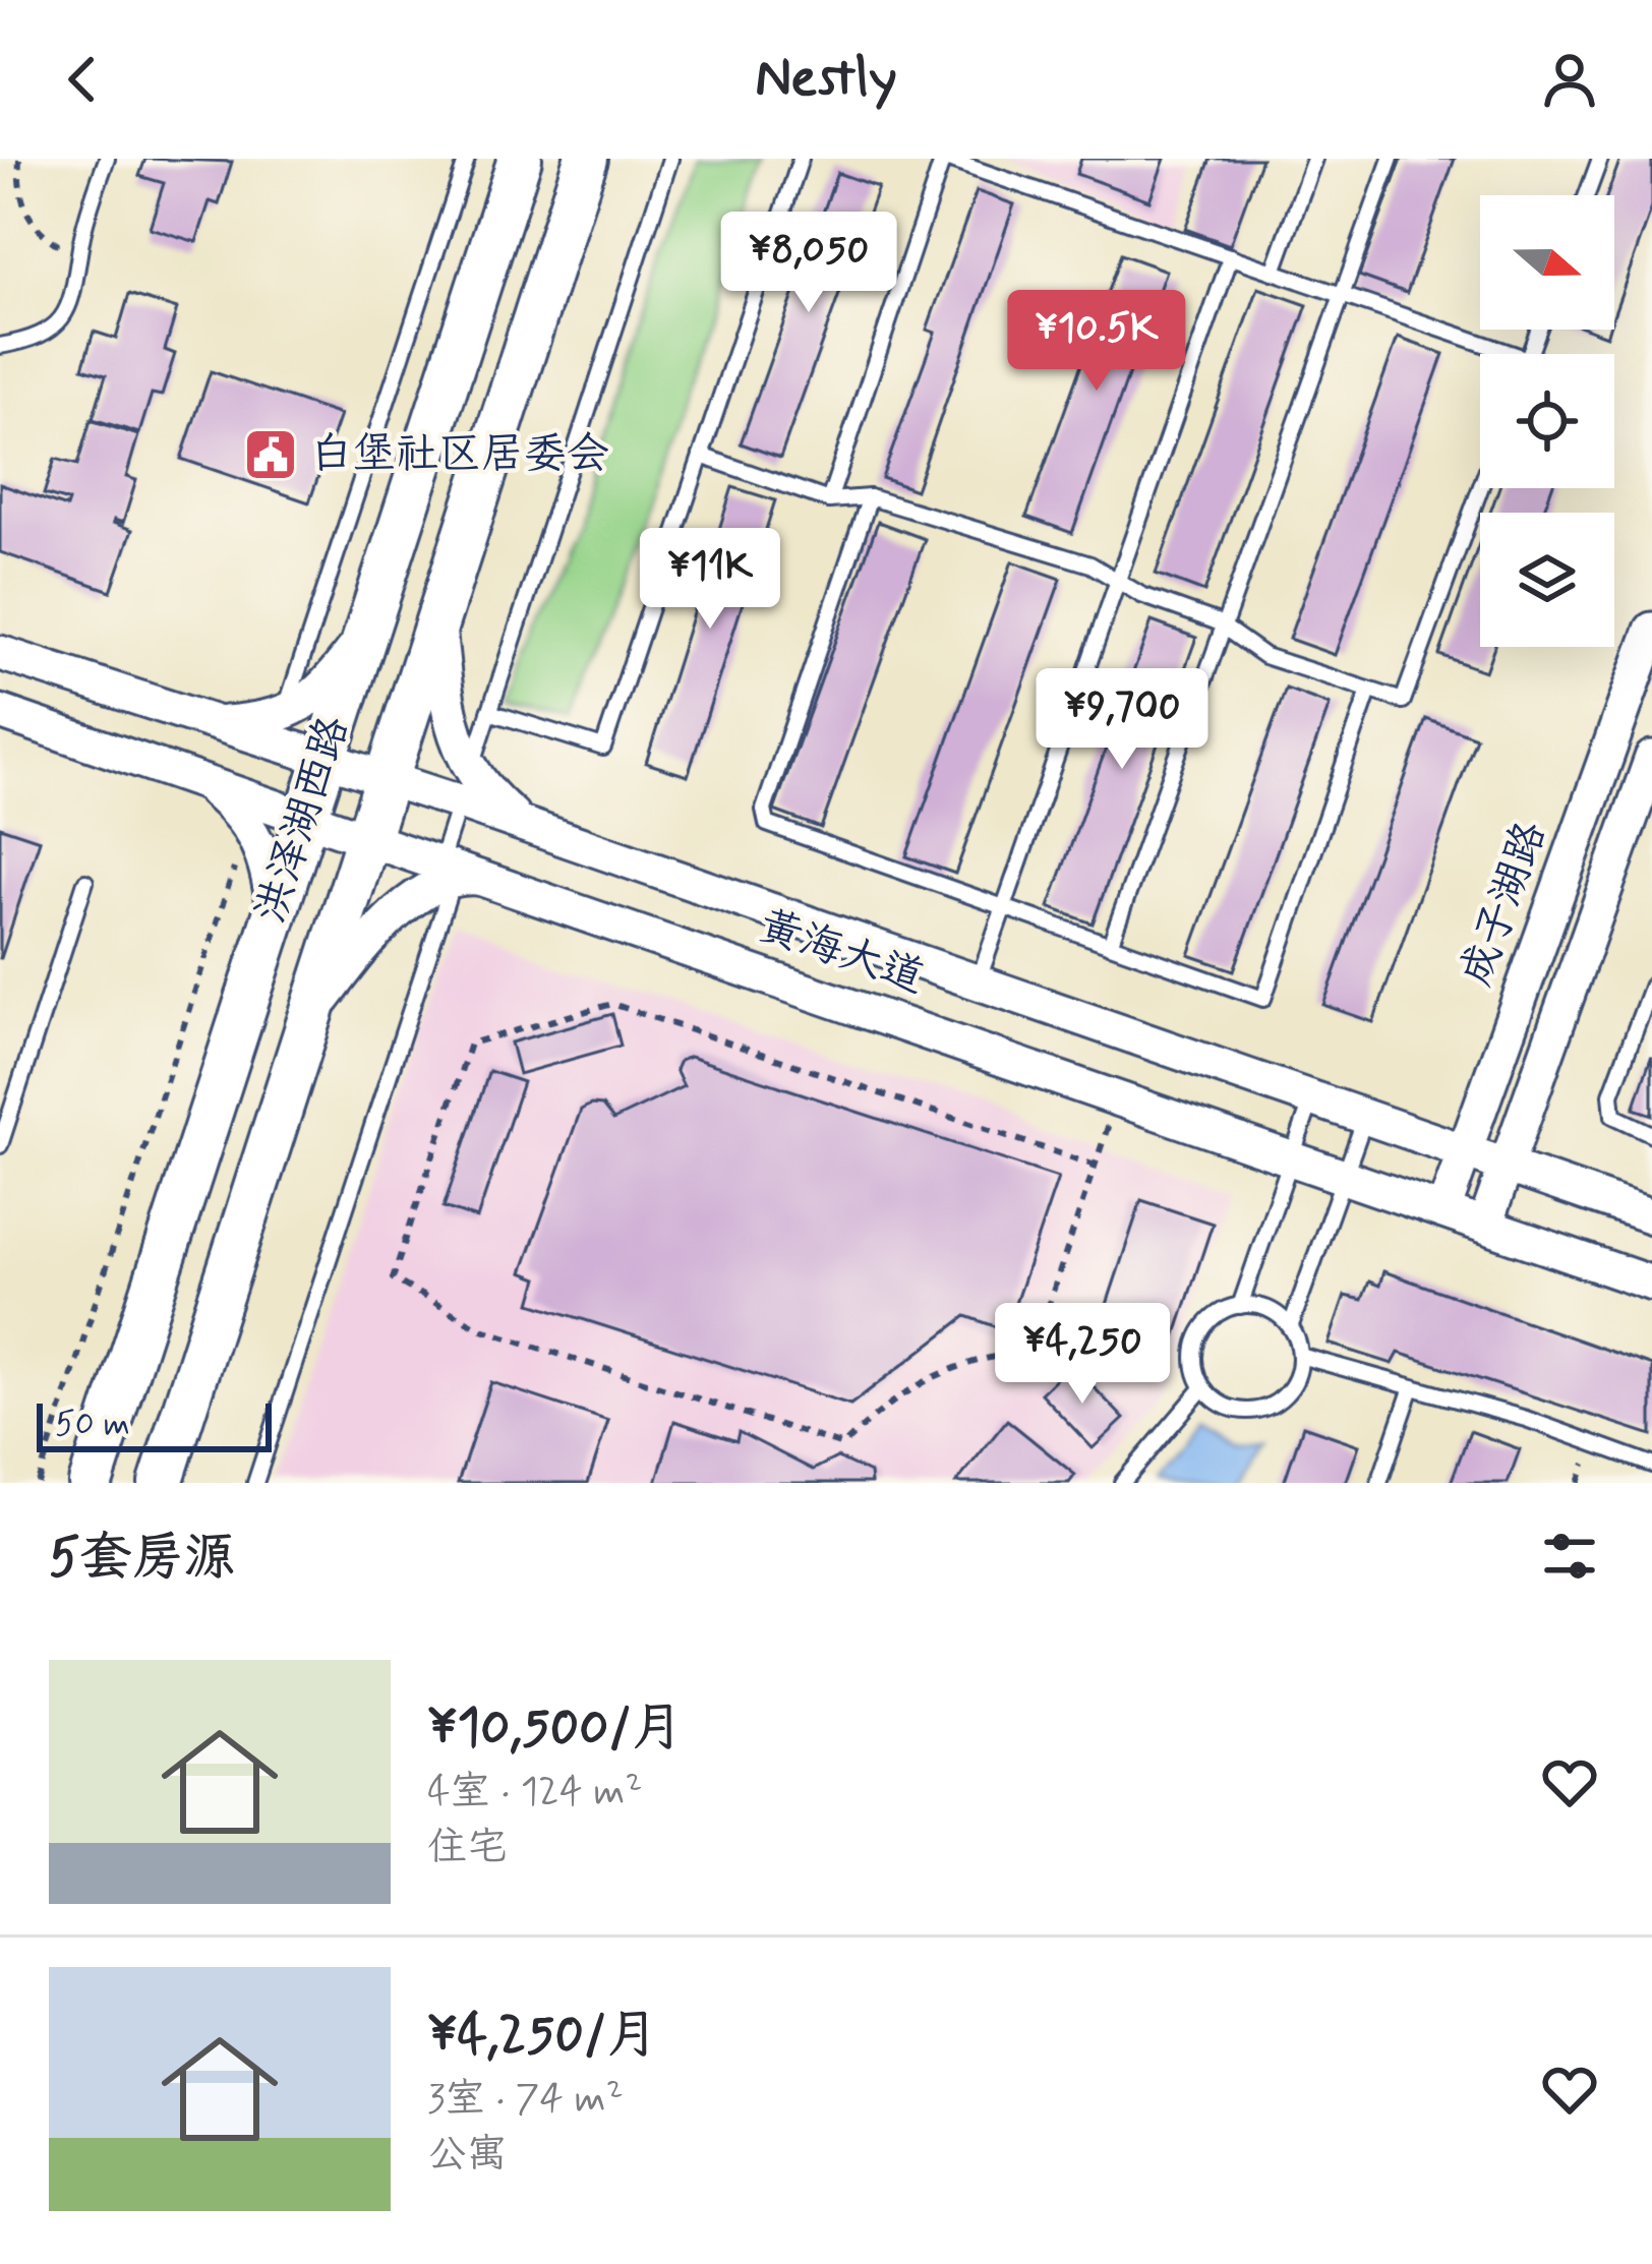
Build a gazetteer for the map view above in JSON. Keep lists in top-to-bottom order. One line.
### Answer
{"streets":{"main road":["洪泽湖西路"],"street":["成子湖路","黄海大道"]},"crossings":[["洪泽湖西路","黄海大道"],["成子湖路","黄海大道"]],"places":{"public building":["白堡社区居委会"]},"scale_bar":"50 m","north":"right","page":{"header":"Nestly","price":["¥8,050","¥10.5K","¥11K","¥9,700","¥4,250"],"scale":"50 m","heading":"5套房源","list":[{"name":"¥10,500/月","note":"4室 · 124 m² · 住宅"},{"name":"¥4,250/月","note":"3室 · 74 m² · 公寓"}]}}
